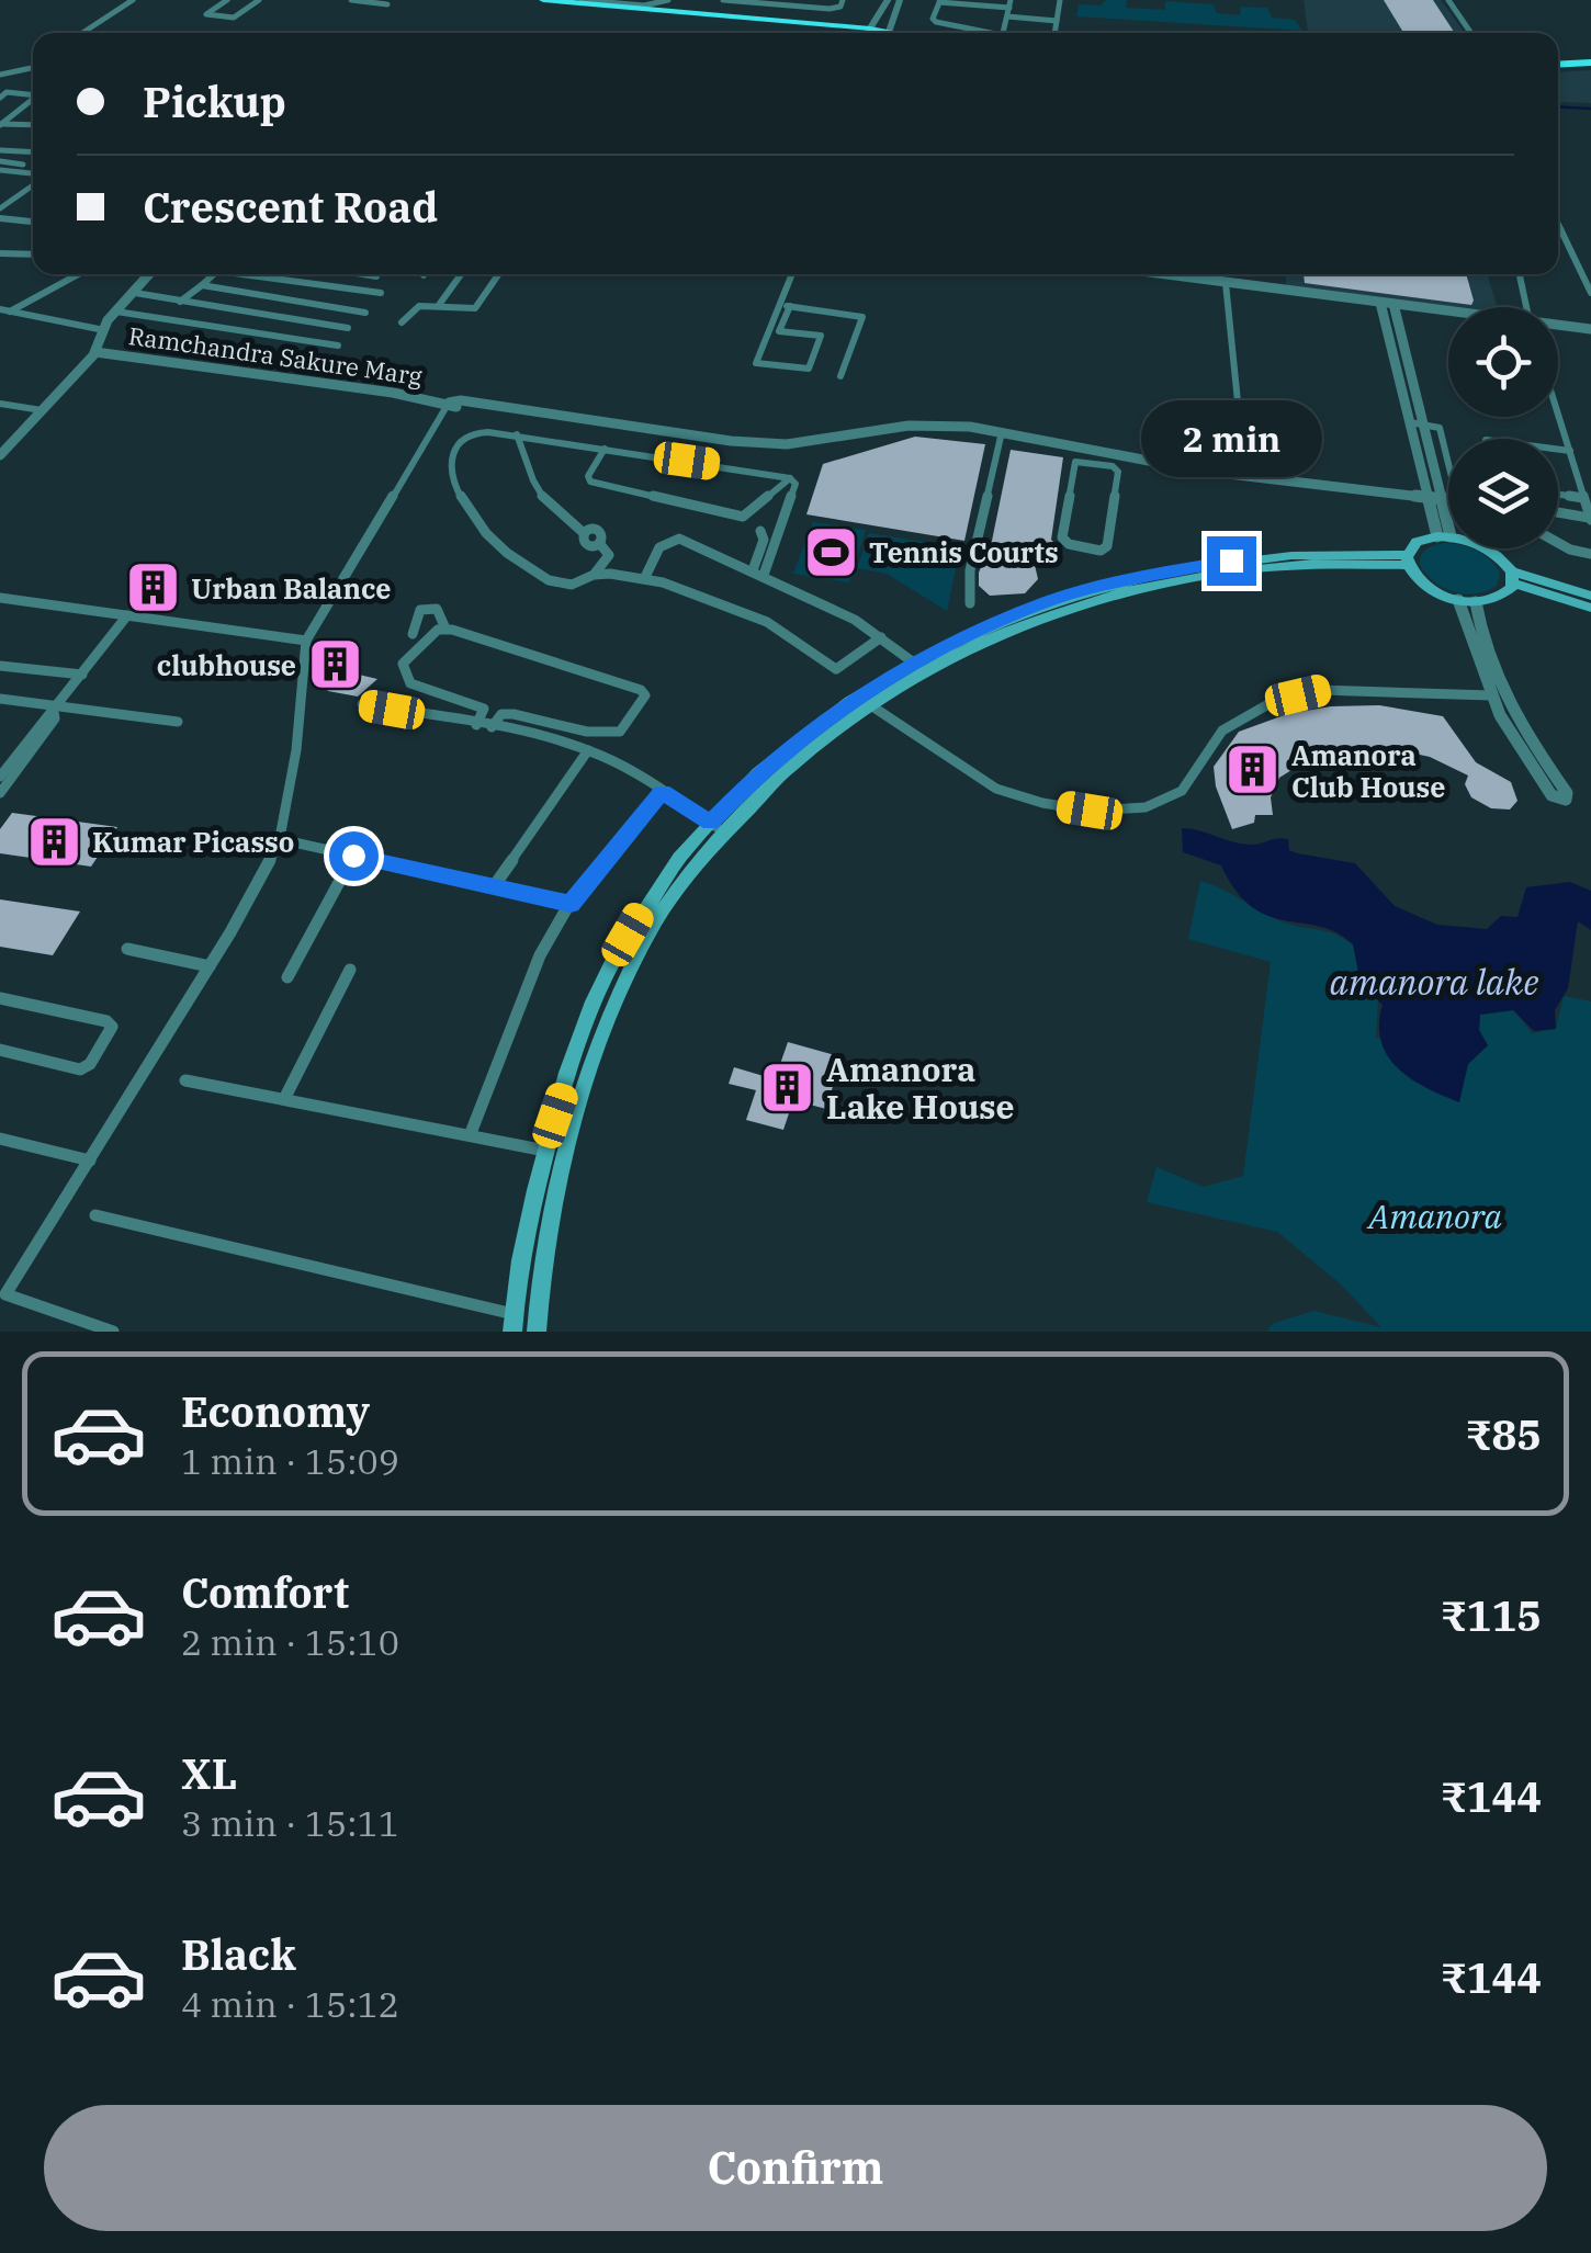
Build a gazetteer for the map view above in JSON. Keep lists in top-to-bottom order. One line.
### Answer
{"streets":{"street":["Ramchandra Sakure Marg"]},"water":["amanora lake"],"parks":["Amanora"],"places":{"sports":["Tennis Courts"],"building":["Urban Balance","clubhouse","Amanora Club House","Kumar Picasso","Amanora Lake House"]},"page":{"banner":["Pickup","Crescent Road"],"bubble":"2 min","list":[{"name":"Economy","note":"1 min · 15:09","value":"₹85"},{"name":"Comfort","note":"2 min · 15:10","value":"₹115"},{"name":"XL","note":"3 min · 15:11","value":"₹144"},{"name":"Black","note":"4 min · 15:12","value":"₹144"}],"buttons":"Confirm"}}
